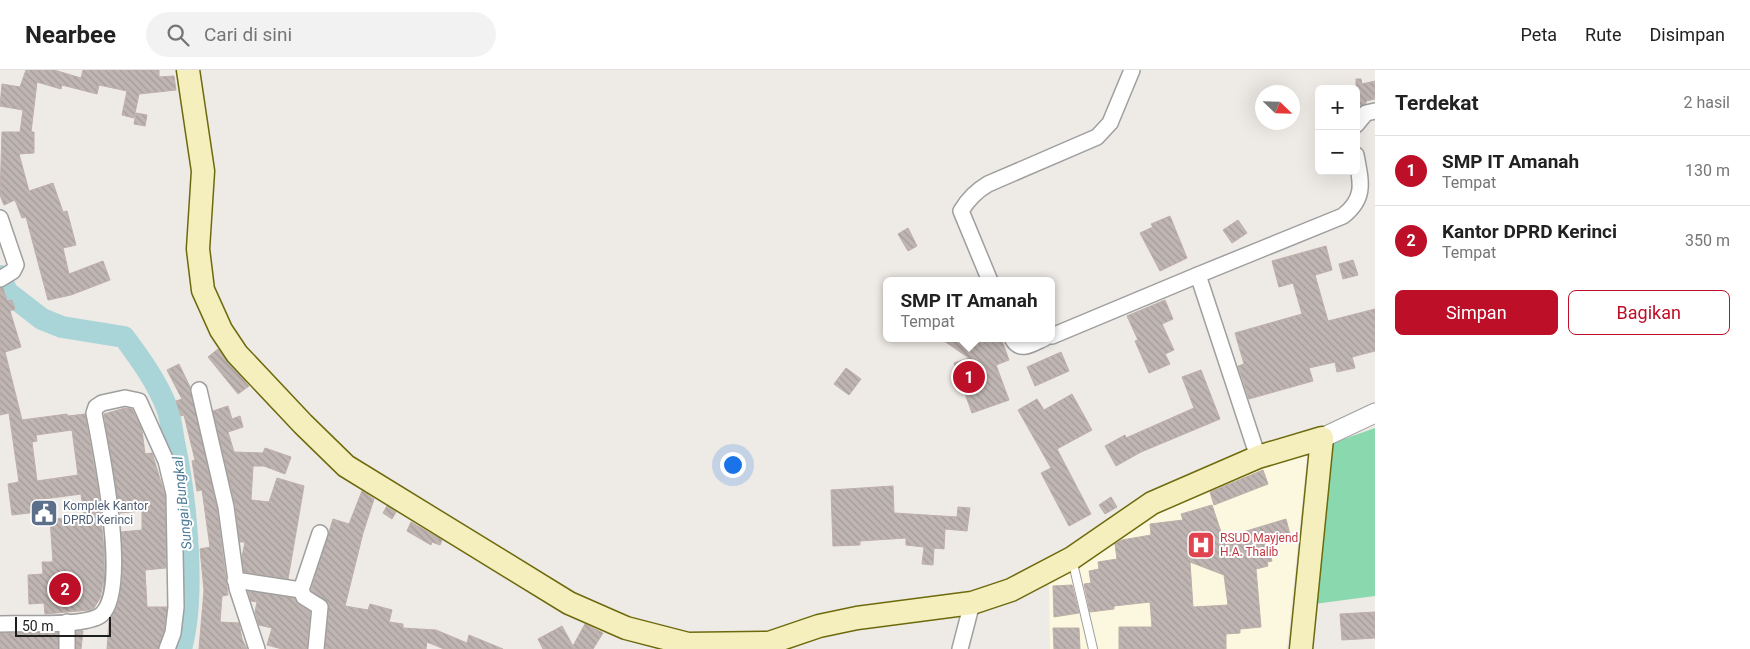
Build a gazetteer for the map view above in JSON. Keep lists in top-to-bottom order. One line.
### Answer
{"water":["Sungai Bungkal"],"places":{"public building":["Komplek Kantor DPRD Kerinci"],"hospital":["RSUD Mayjend H.A. Thalib"]},"scale_bar":"50 m","north":"bottom right","page":{"header":"Nearbee","search":"Cari di sini","nav":["Peta","Rute","Disimpan"],"heading":["Terdekat","2 hasil"],"map_buttons":["+","−"],"list":[{"mark":"1","name":"SMP IT Amanah","note":"Tempat","value":"130 m"},{"mark":"2","name":"Kantor DPRD Kerinci","note":"Tempat","value":"350 m"}],"buttons":["Simpan","Bagikan"],"popup":["SMP IT Amanah","Tempat"],"pins":["1","2"],"scale":"50 m"}}
